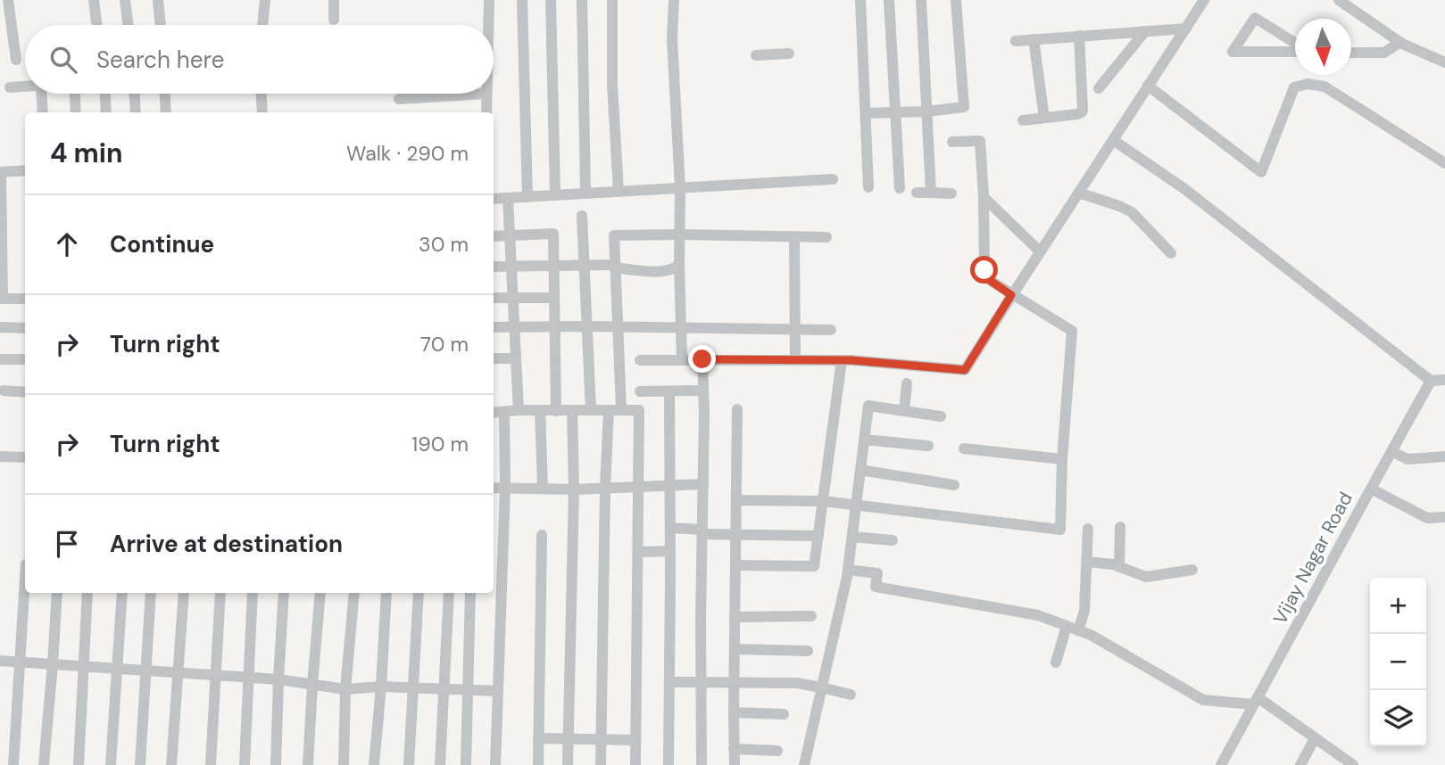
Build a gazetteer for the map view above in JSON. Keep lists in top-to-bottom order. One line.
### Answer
{"streets":{"street":["Vijay Nagar Road"]},"north":"bottom","page":{"search":"Search here","heading":["4 min","Walk · 290 m"],"list":[["Continue","30 m"],["Turn right","70 m"],["Turn right","190 m"],"Arrive at destination"],"map_buttons":["+","−"]}}
